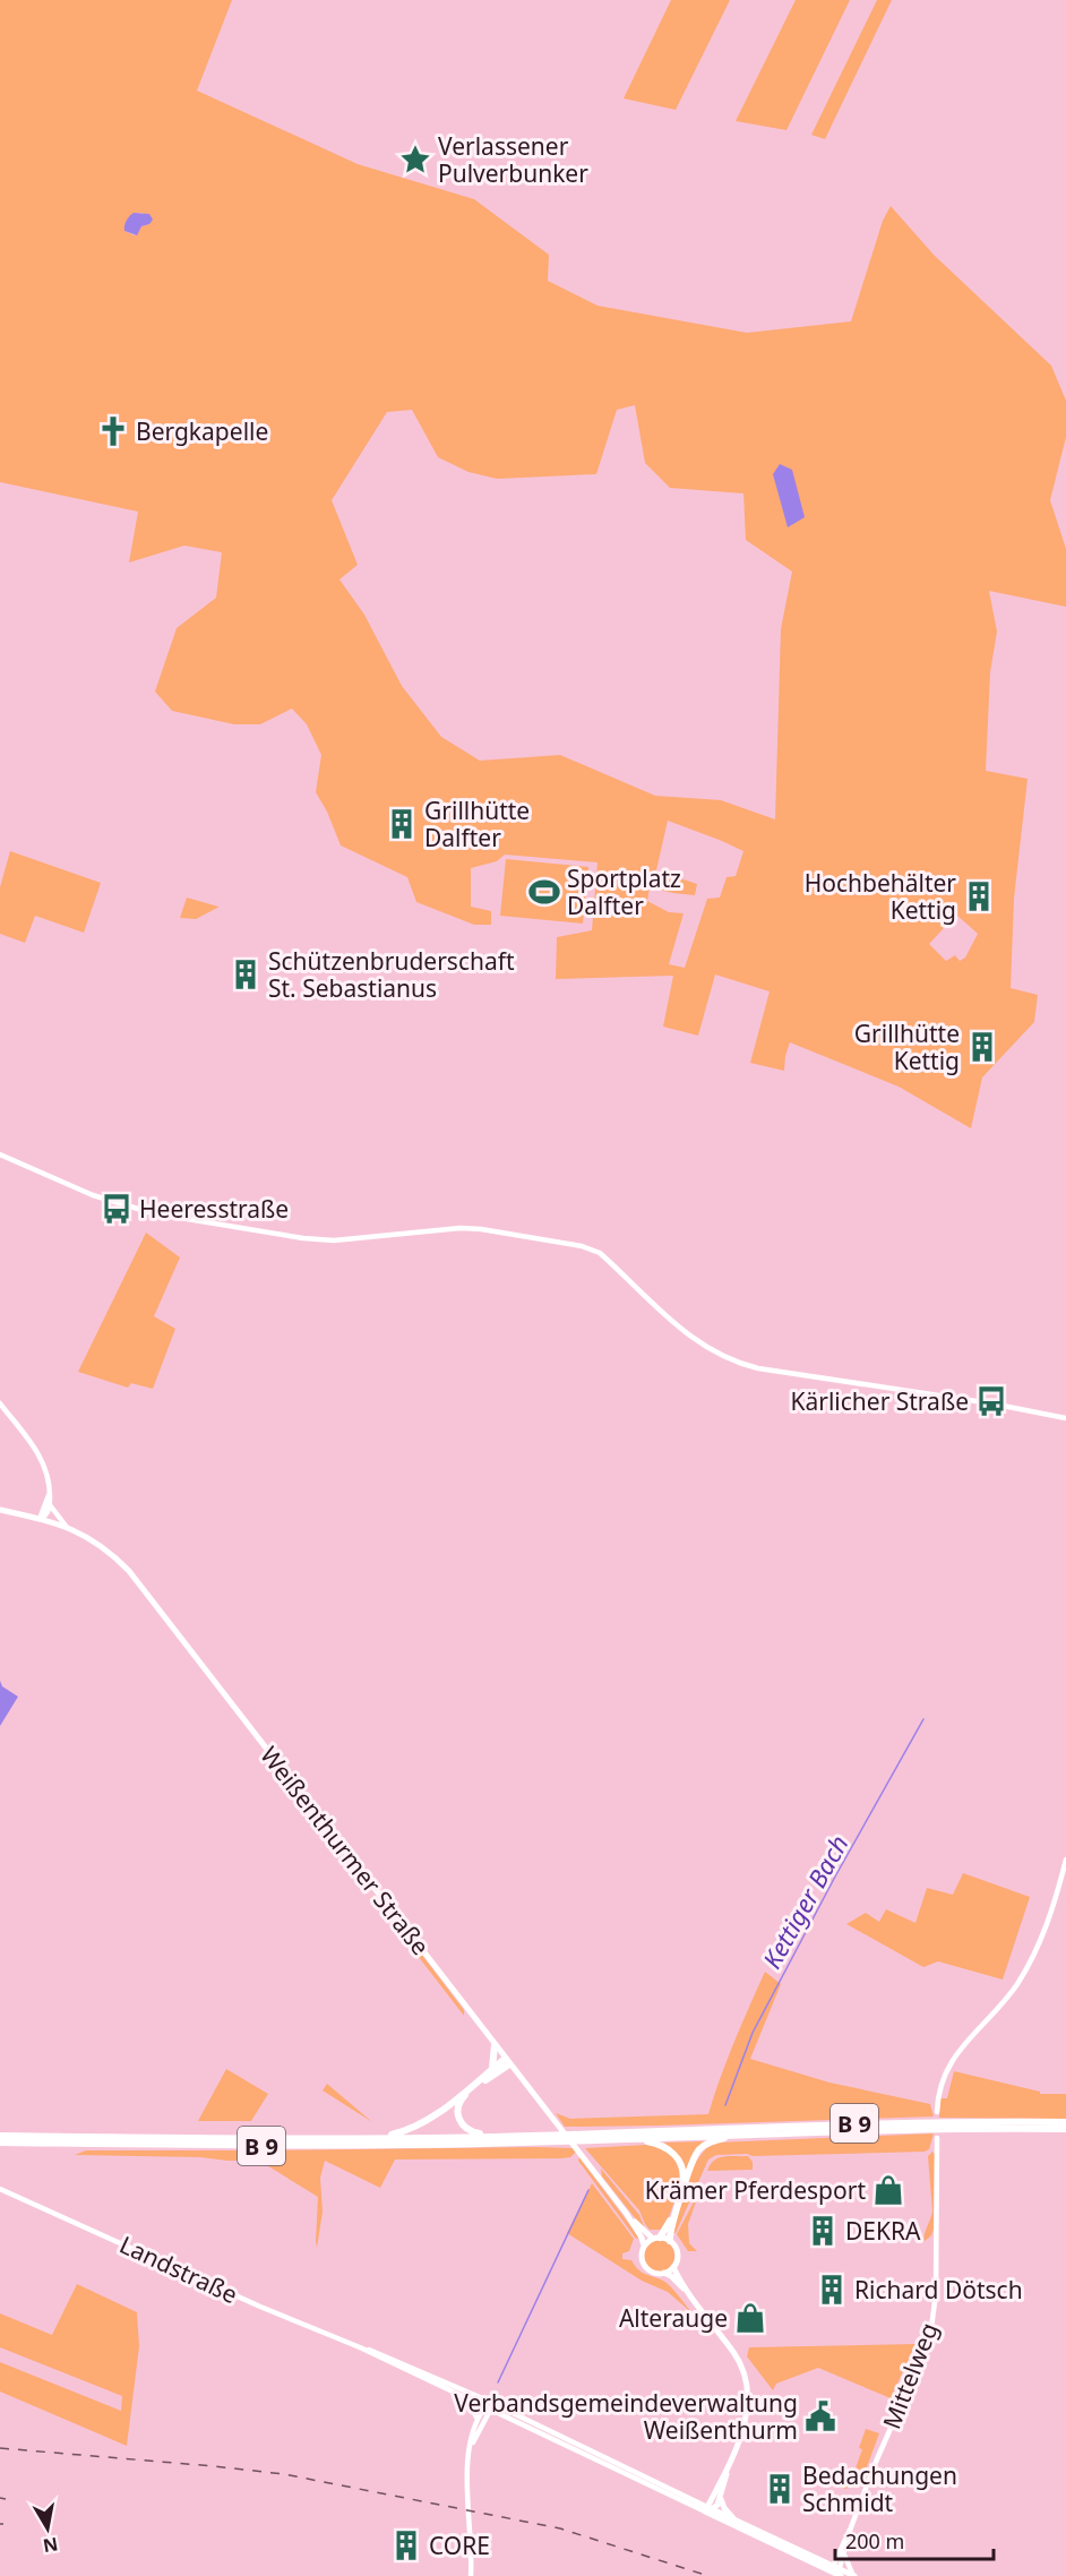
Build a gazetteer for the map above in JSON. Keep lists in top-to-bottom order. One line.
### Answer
{"streets":{"highway":["B 9"],"main road":["Weißenthurmer Straße"],"street":["Landstraße","Mittelweg"]},"crossings":[["Weißenthurmer Straße","B 9"]],"water":["Kettiger Bach"],"places":{"place":["Verlassener Pulverbunker"],"church":["Bergkapelle"],"building":["Grillhütte Dalfter","Hochbehälter Kettig","Schützenbruderschaft St. Sebastianus","Grillhütte Kettig","DEKRA","Richard Dötsch","Bedachungen Schmidt","CORE"],"sports":["Sportplatz Dalfter"],"bus stop":["Heeresstraße","Kärlicher Straße"],"shop":["Krämer Pferdesport","Alterauge"],"public building":["Verbandsgemeindeverwaltung Weißenthurm"]},"scale_bar":"200 m","north":"bottom"}
